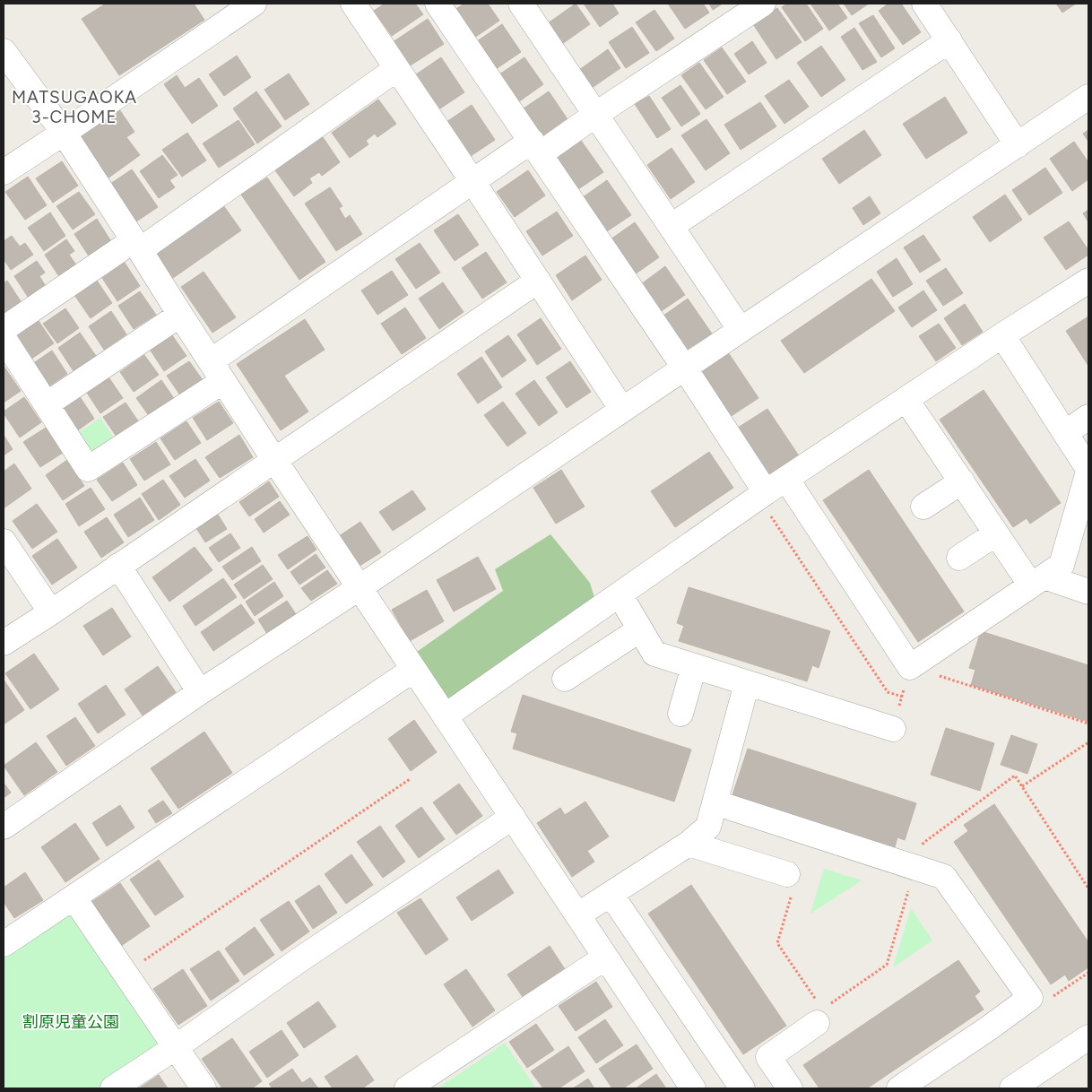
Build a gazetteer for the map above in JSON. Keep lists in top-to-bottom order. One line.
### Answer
{"districts":["MATSUGAOKA 3-CHOME"],"parks":["割原児童公園"]}
